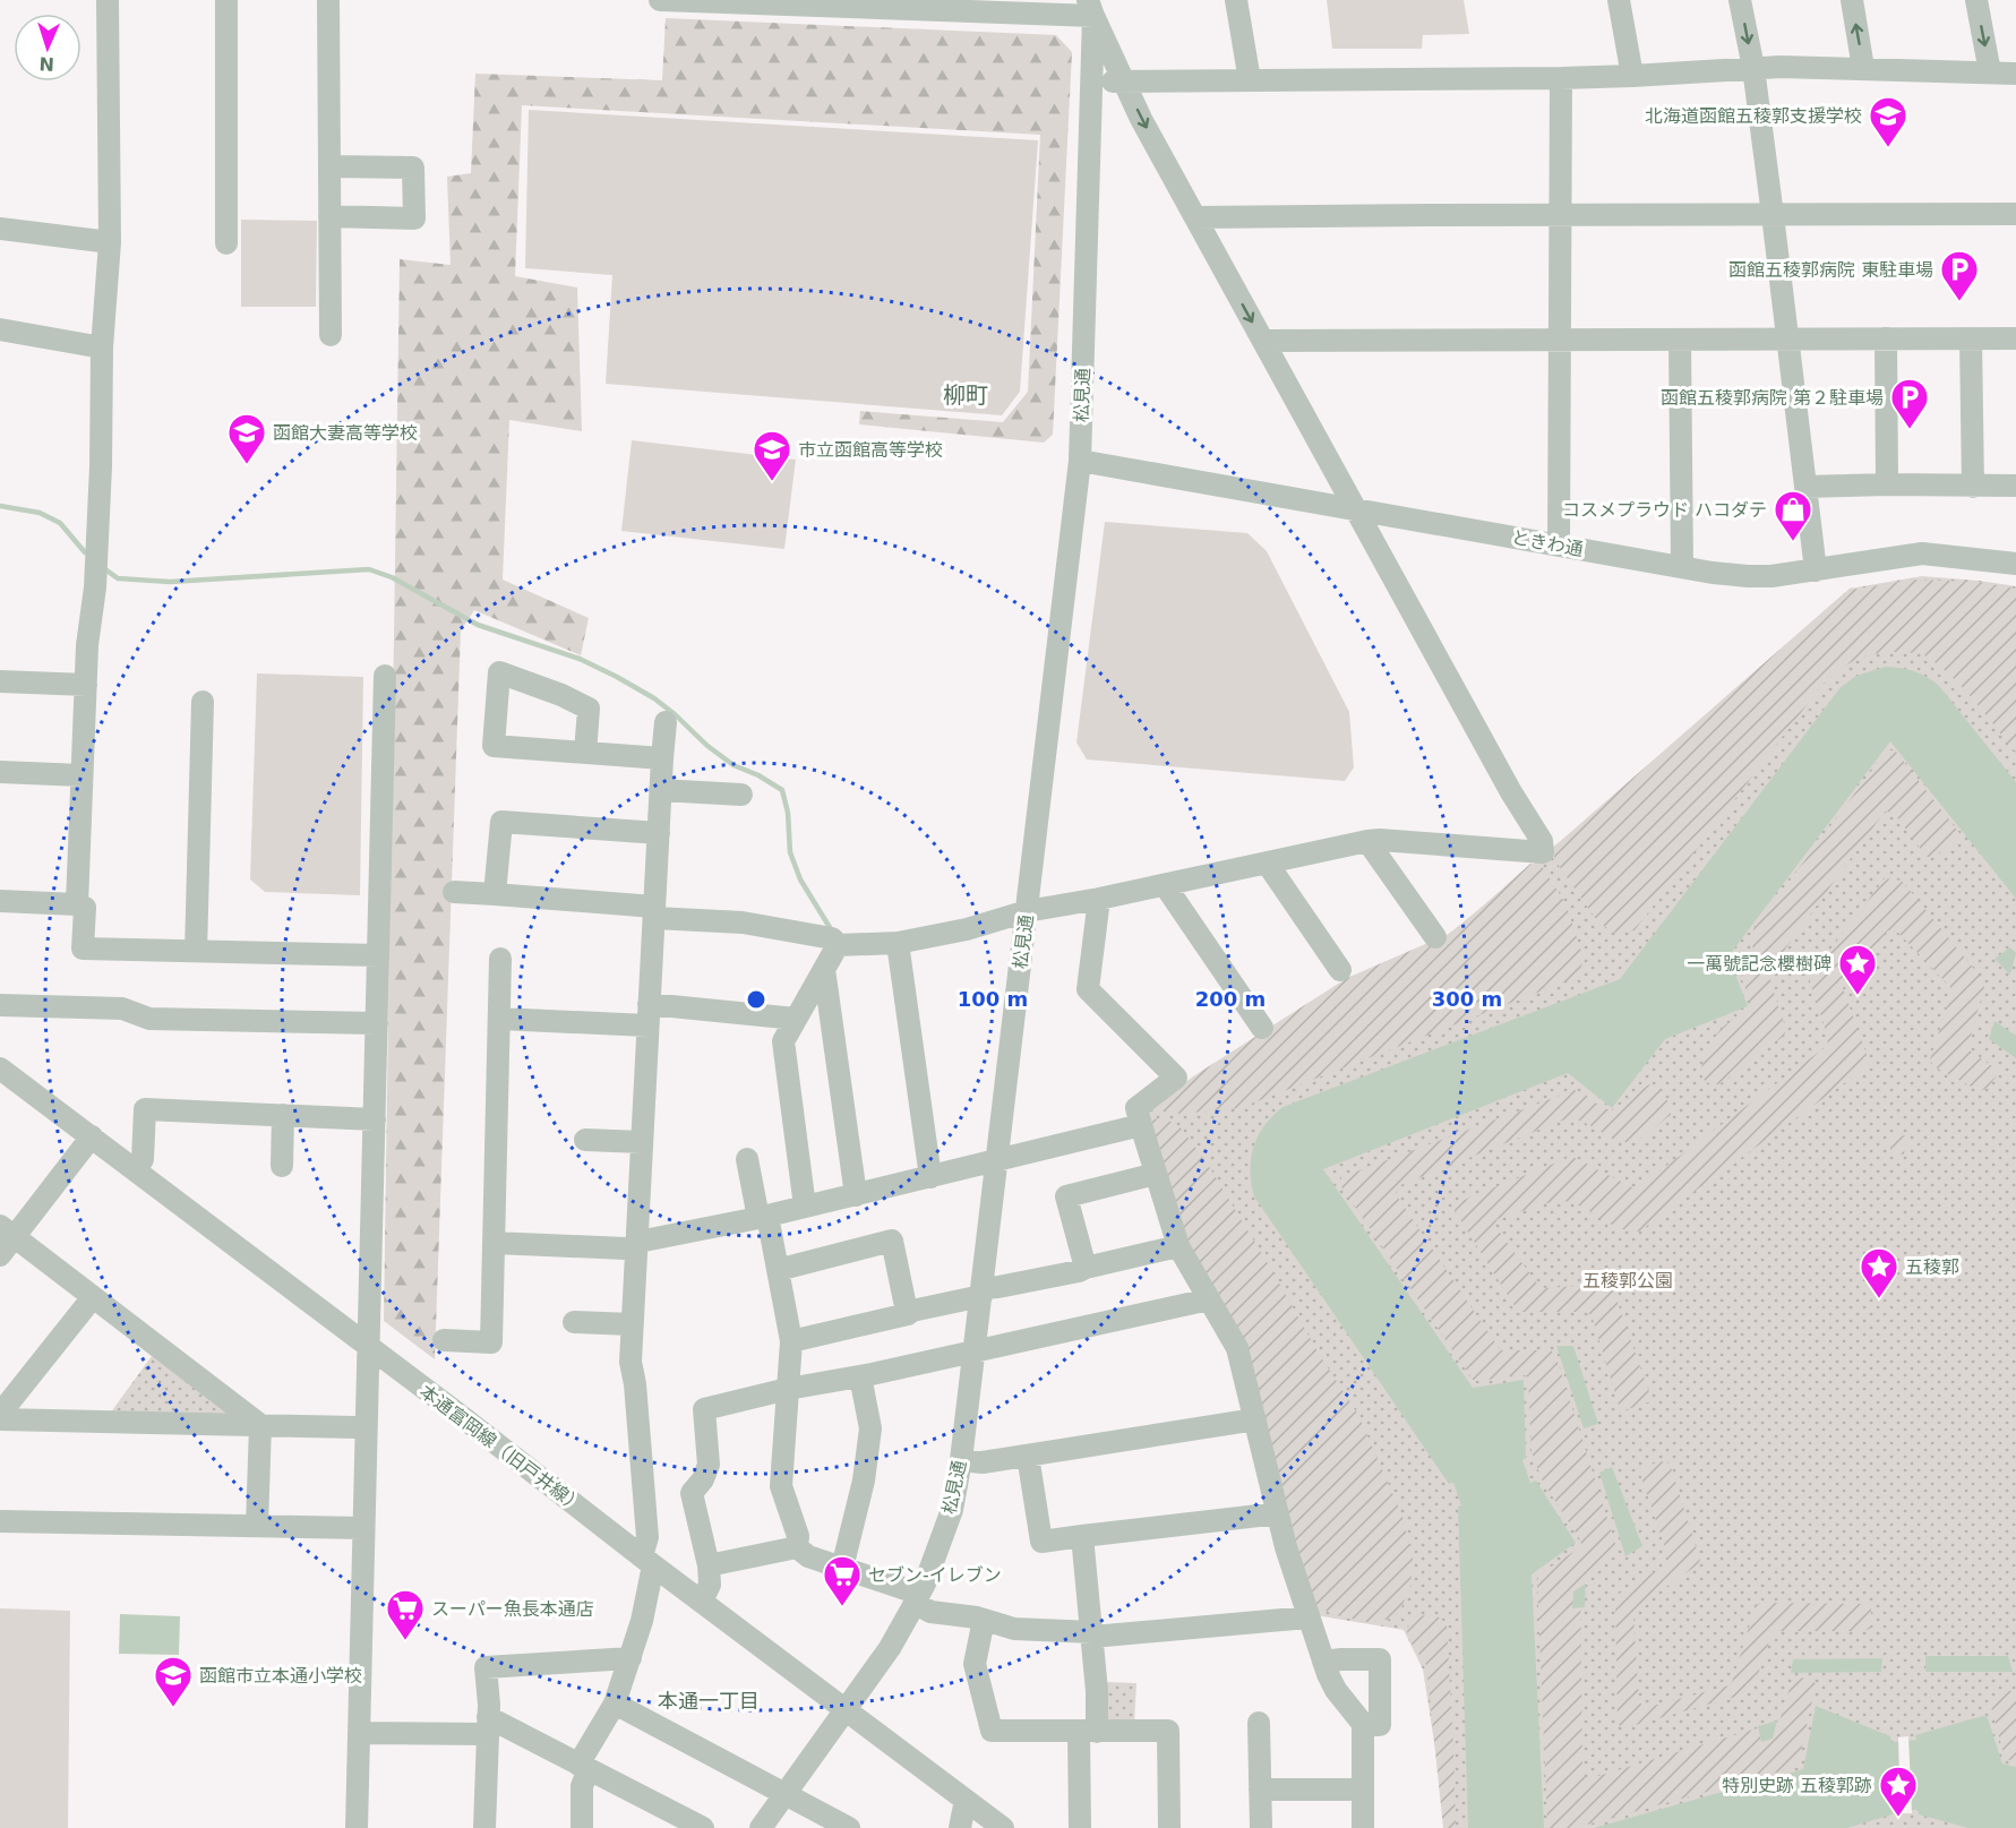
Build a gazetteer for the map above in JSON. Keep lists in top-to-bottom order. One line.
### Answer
{"streets":{"street":["松見通","ときわ通","本通富岡線（旧戸井線）"]},"crossings":[["松見通","ときわ通"],["松見通","本通富岡線（旧戸井線）"]],"districts":["柳町","本通一丁目"],"parks":["五稜郭公園"],"places":{"school or university":["北海道函館五稜郭支援学校","函館大妻高等学校","市立函館高等学校","函館市立本通小学校"],"parking":["函館五稜郭病院 東駐車場","函館五稜郭病院 第２駐車場"],"shop":["コスメプラウド ハコダテ"],"place":["一萬號記念櫻樹碑","五稜郭","特別史跡 五稜郭跡"],"supermarket":["セブン-イレブン","スーパー魚長本通店"]},"north":"bottom","rings":["100 m","200 m","300 m"]}
